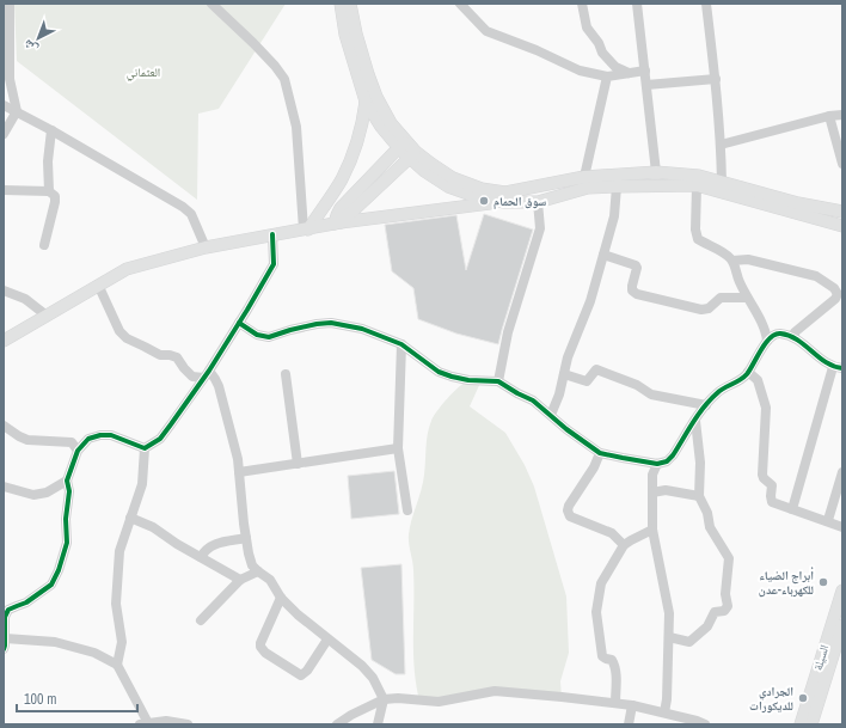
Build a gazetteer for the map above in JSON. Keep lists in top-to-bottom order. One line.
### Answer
{"streets":{"main road":["السيلة"]},"parks":["العثماني"],"places":["سوق الحمام","أبراج الضياء للكهرباء-عدن","الجرادي للديكورات"],"scale_bar":"100 m","north":"bottom left"}
